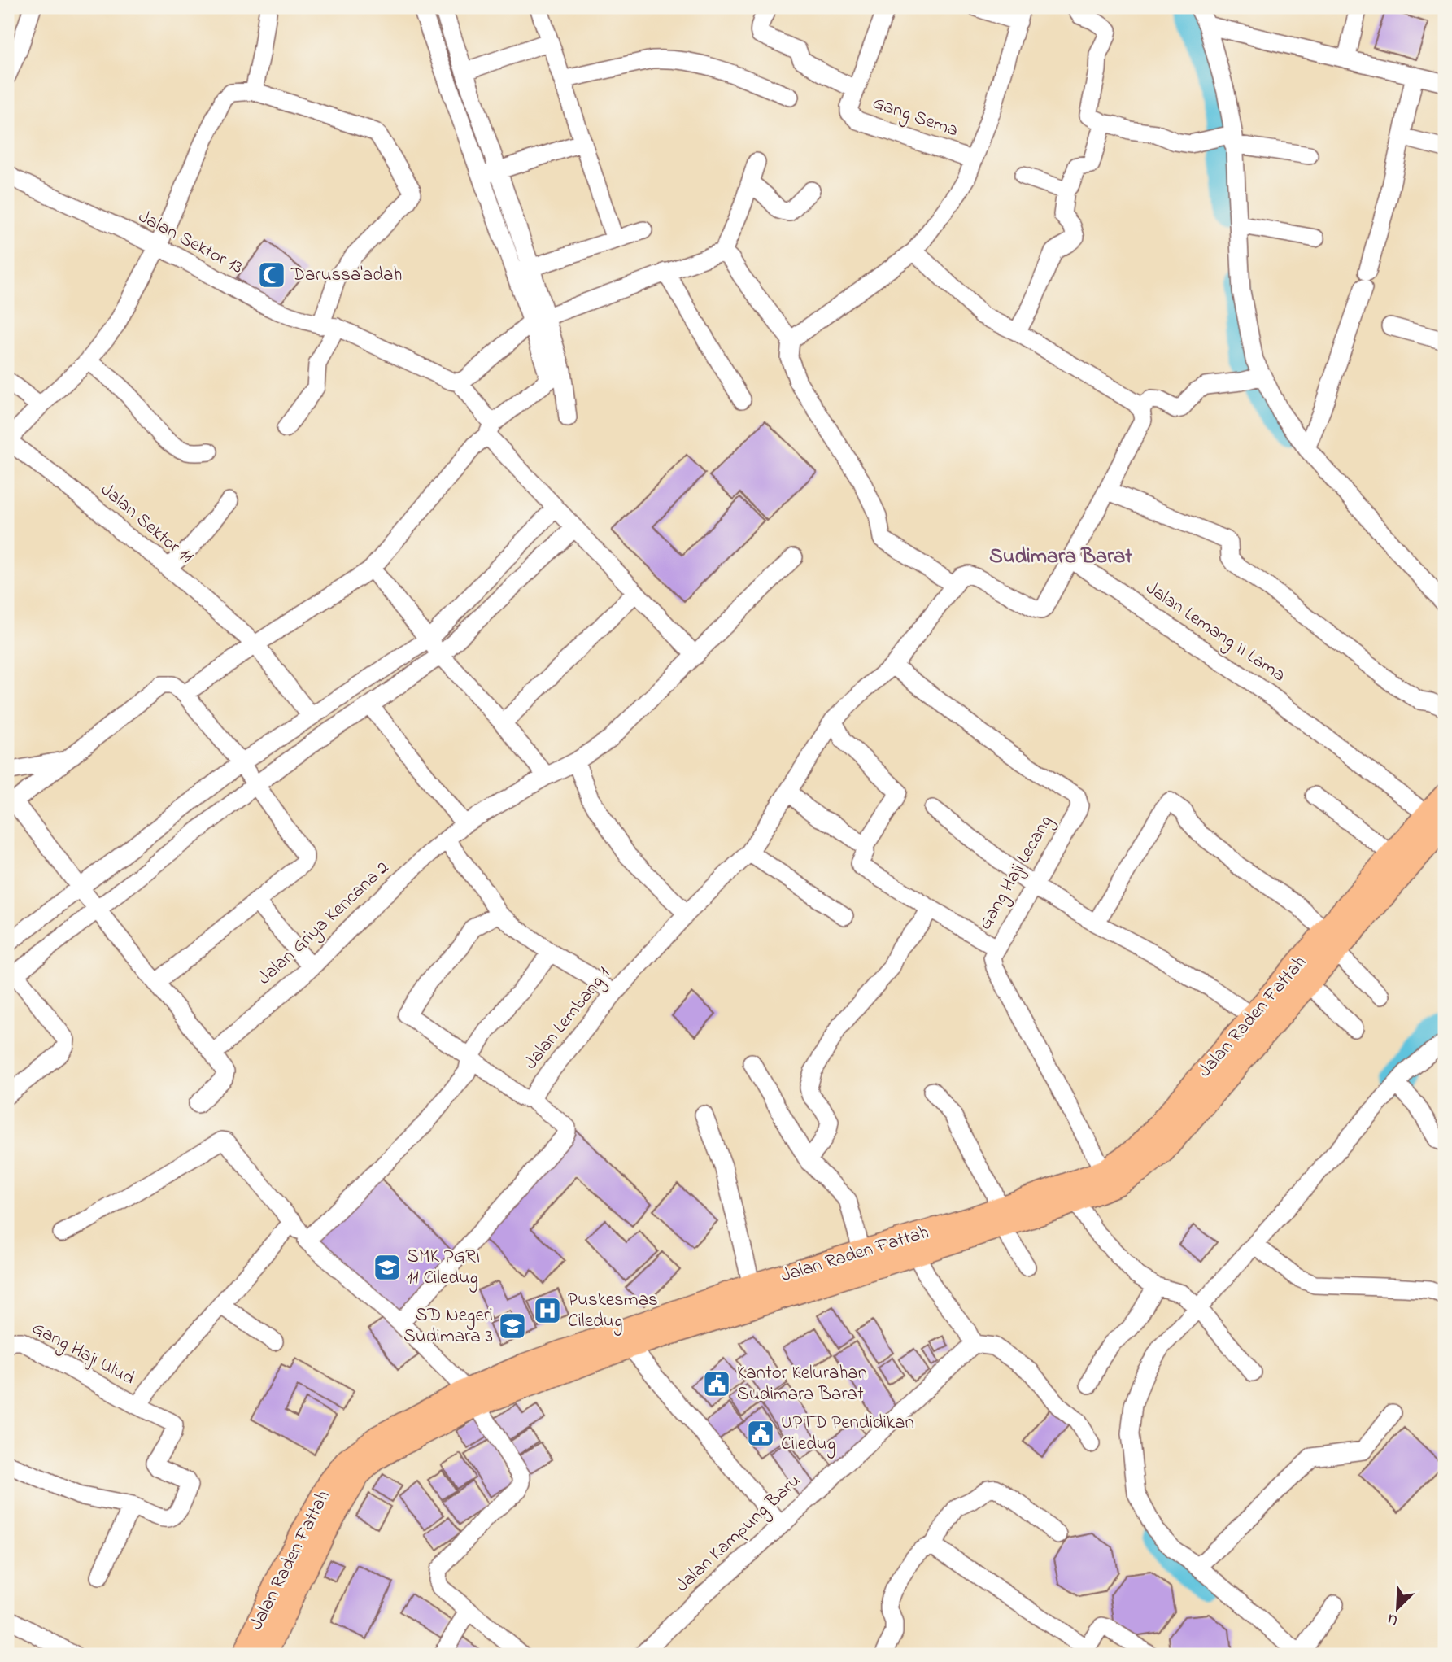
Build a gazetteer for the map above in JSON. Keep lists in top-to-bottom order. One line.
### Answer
{"streets":{"main road":["Jalan Raden Fattah"],"street":["Gang Sema","Jalan Sektor 13","Jalan Sektor 11","Jalan Lemang II Lama","Gang Haji Lecang","Jalan Griya Kencana 2","Jalan Lembang 1","Gang Haji Ulud","Jalan Kampung Baru"]},"crossings":[["Jalan Lemang II Lama","Jalan Raden Fattah"],["Gang Haji Lecang","Jalan Raden Fattah"],["Gang Haji Lecang","Jalan Lembang 1"]],"districts":["Sudimara Barat"],"places":{"mosque":["Darussa'adah"],"school or university":["SMK PGRI 11 Ciledug","SD Negeri Sudimara 3"],"hospital":["Puskesmas Ciledug"],"public building":["Kantor Kelurahan Sudimara Barat","UPTD Pendidikan Ciledug"]},"north":"bottom left"}
